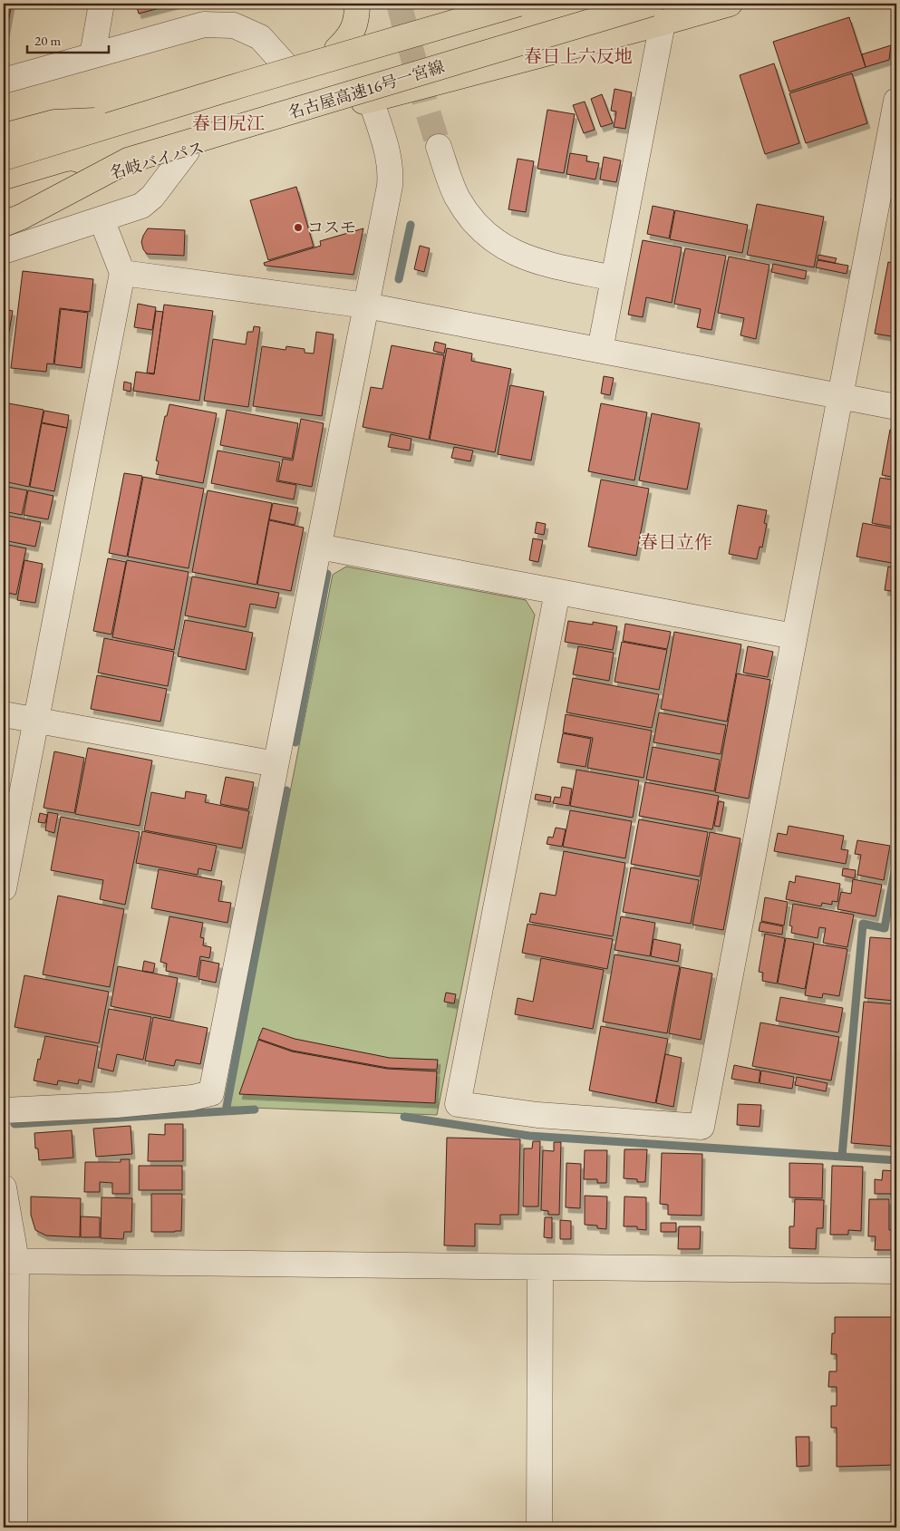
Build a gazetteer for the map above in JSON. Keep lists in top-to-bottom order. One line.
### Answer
{"streets":{"highway":["名古屋高速16号一宮線","名岐バイパス"]},"crossings":[["名古屋高速16号一宮線","名岐バイパス"]],"districts":["春日上六反地","春日尻江","春日立作"],"places":["コスモ"],"scale_bar":"20 m"}
